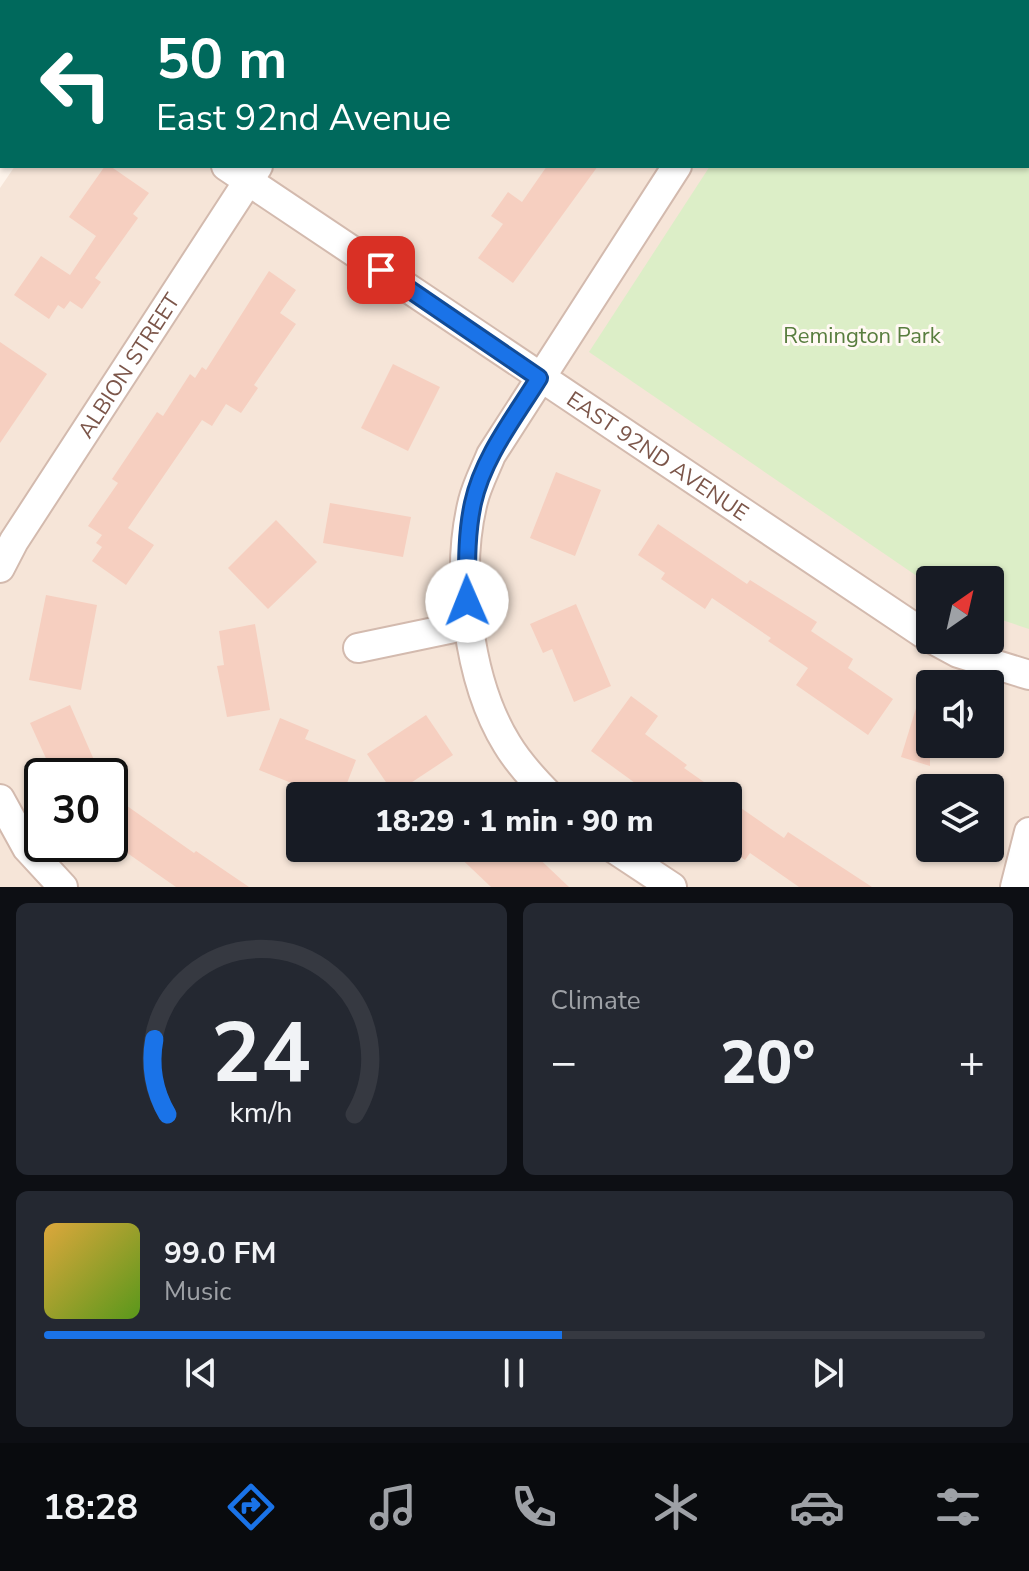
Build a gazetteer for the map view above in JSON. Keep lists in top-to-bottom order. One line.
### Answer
{"streets":{"street":["ALBION STREET","EAST 92ND AVENUE"]},"crossings":[["ALBION STREET","EAST 92ND AVENUE"]],"parks":["Remington Park"],"north":"top right","page":{"turn":["50 m","East 92nd Avenue"],"limit":"30","trip":"18:29 · 1 min · 90 m","tile":"Climate","heat":["−","20°","+"],"song":["99.0 FM","Music"],"tabs":"18:28","gauge":["24","km/h"]}}
